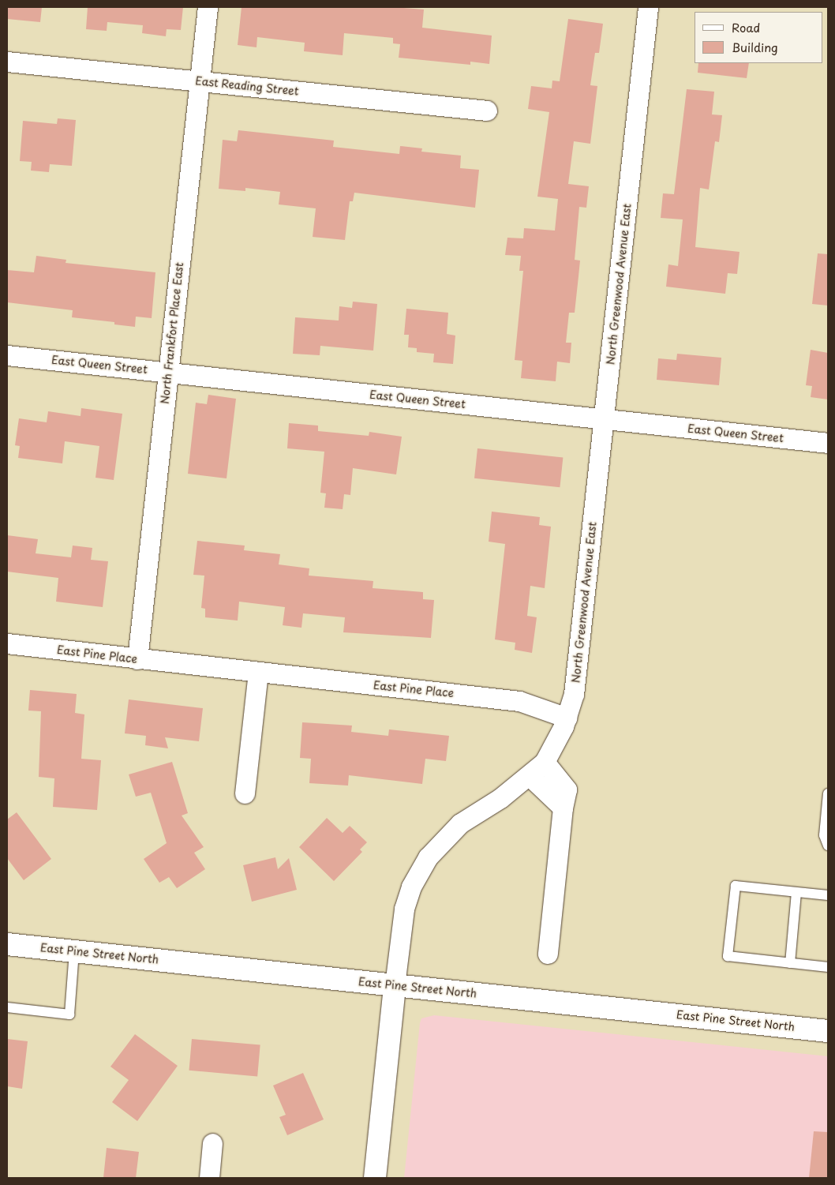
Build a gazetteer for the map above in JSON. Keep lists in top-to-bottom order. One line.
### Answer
{"streets":{"main road":["North Greenwood Avenue East","East Pine Street North"],"street":["East Reading Street","North Frankfort Place East","East Queen Street","East Pine Place"]},"crossings":[["East Reading Street","North Frankfort Place East"],["North Greenwood Avenue East","East Queen Street"],["North Greenwood Avenue East","East Pine Place"],["North Greenwood Avenue East","East Pine Street North"],["North Frankfort Place East","East Queen Street"],["North Frankfort Place East","East Pine Place"]],"legend":["Road","Building"]}
